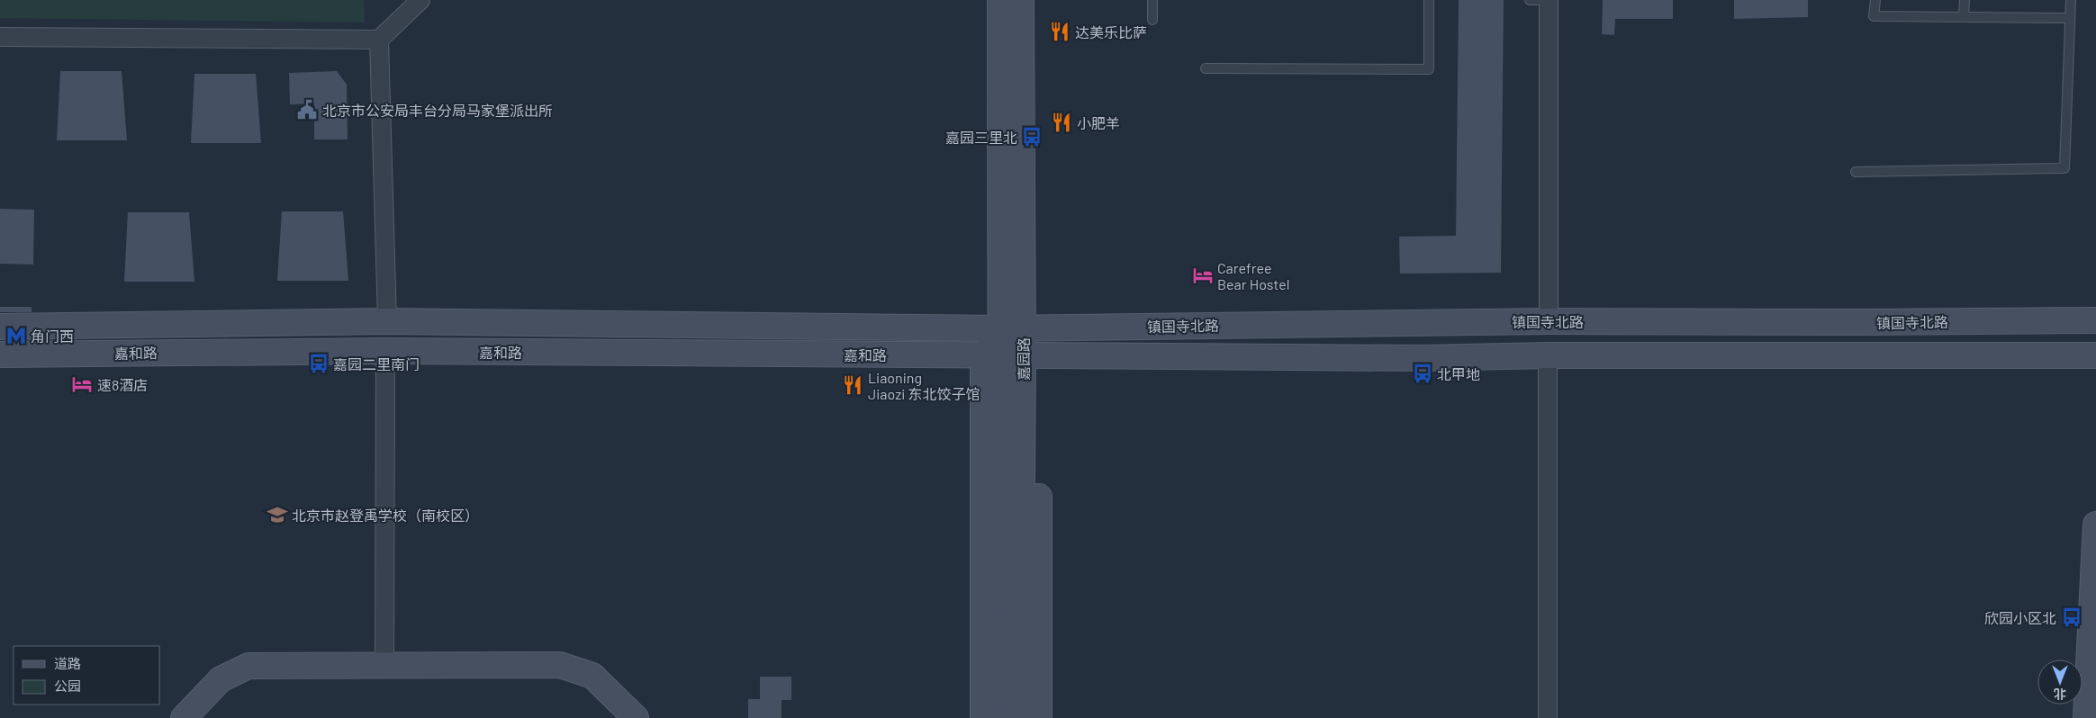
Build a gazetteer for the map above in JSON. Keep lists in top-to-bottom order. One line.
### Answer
{"streets":{"street":["镇国寺北路","嘉和路","嘉园路"]},"crossings":[["镇国寺北路","嘉和路"],["镇国寺北路","嘉园路"],["嘉和路","嘉园路"]],"places":{"restaurant":["达美乐比萨","小肥羊","Liaoning Jiaozi 东北饺子馆"],"public building":["北京市公安局丰台分局马家堡派出所"],"bus stop":["嘉园三里北","嘉园二里南门","北甲地","欣园小区北"],"hotel":["Carefree Bear Hostel","速8酒店"],"metro station":["角门西"],"school or university":["北京市赵登禹学校（南校区）"]},"legend":["道路","公园"],"north":"bottom"}
